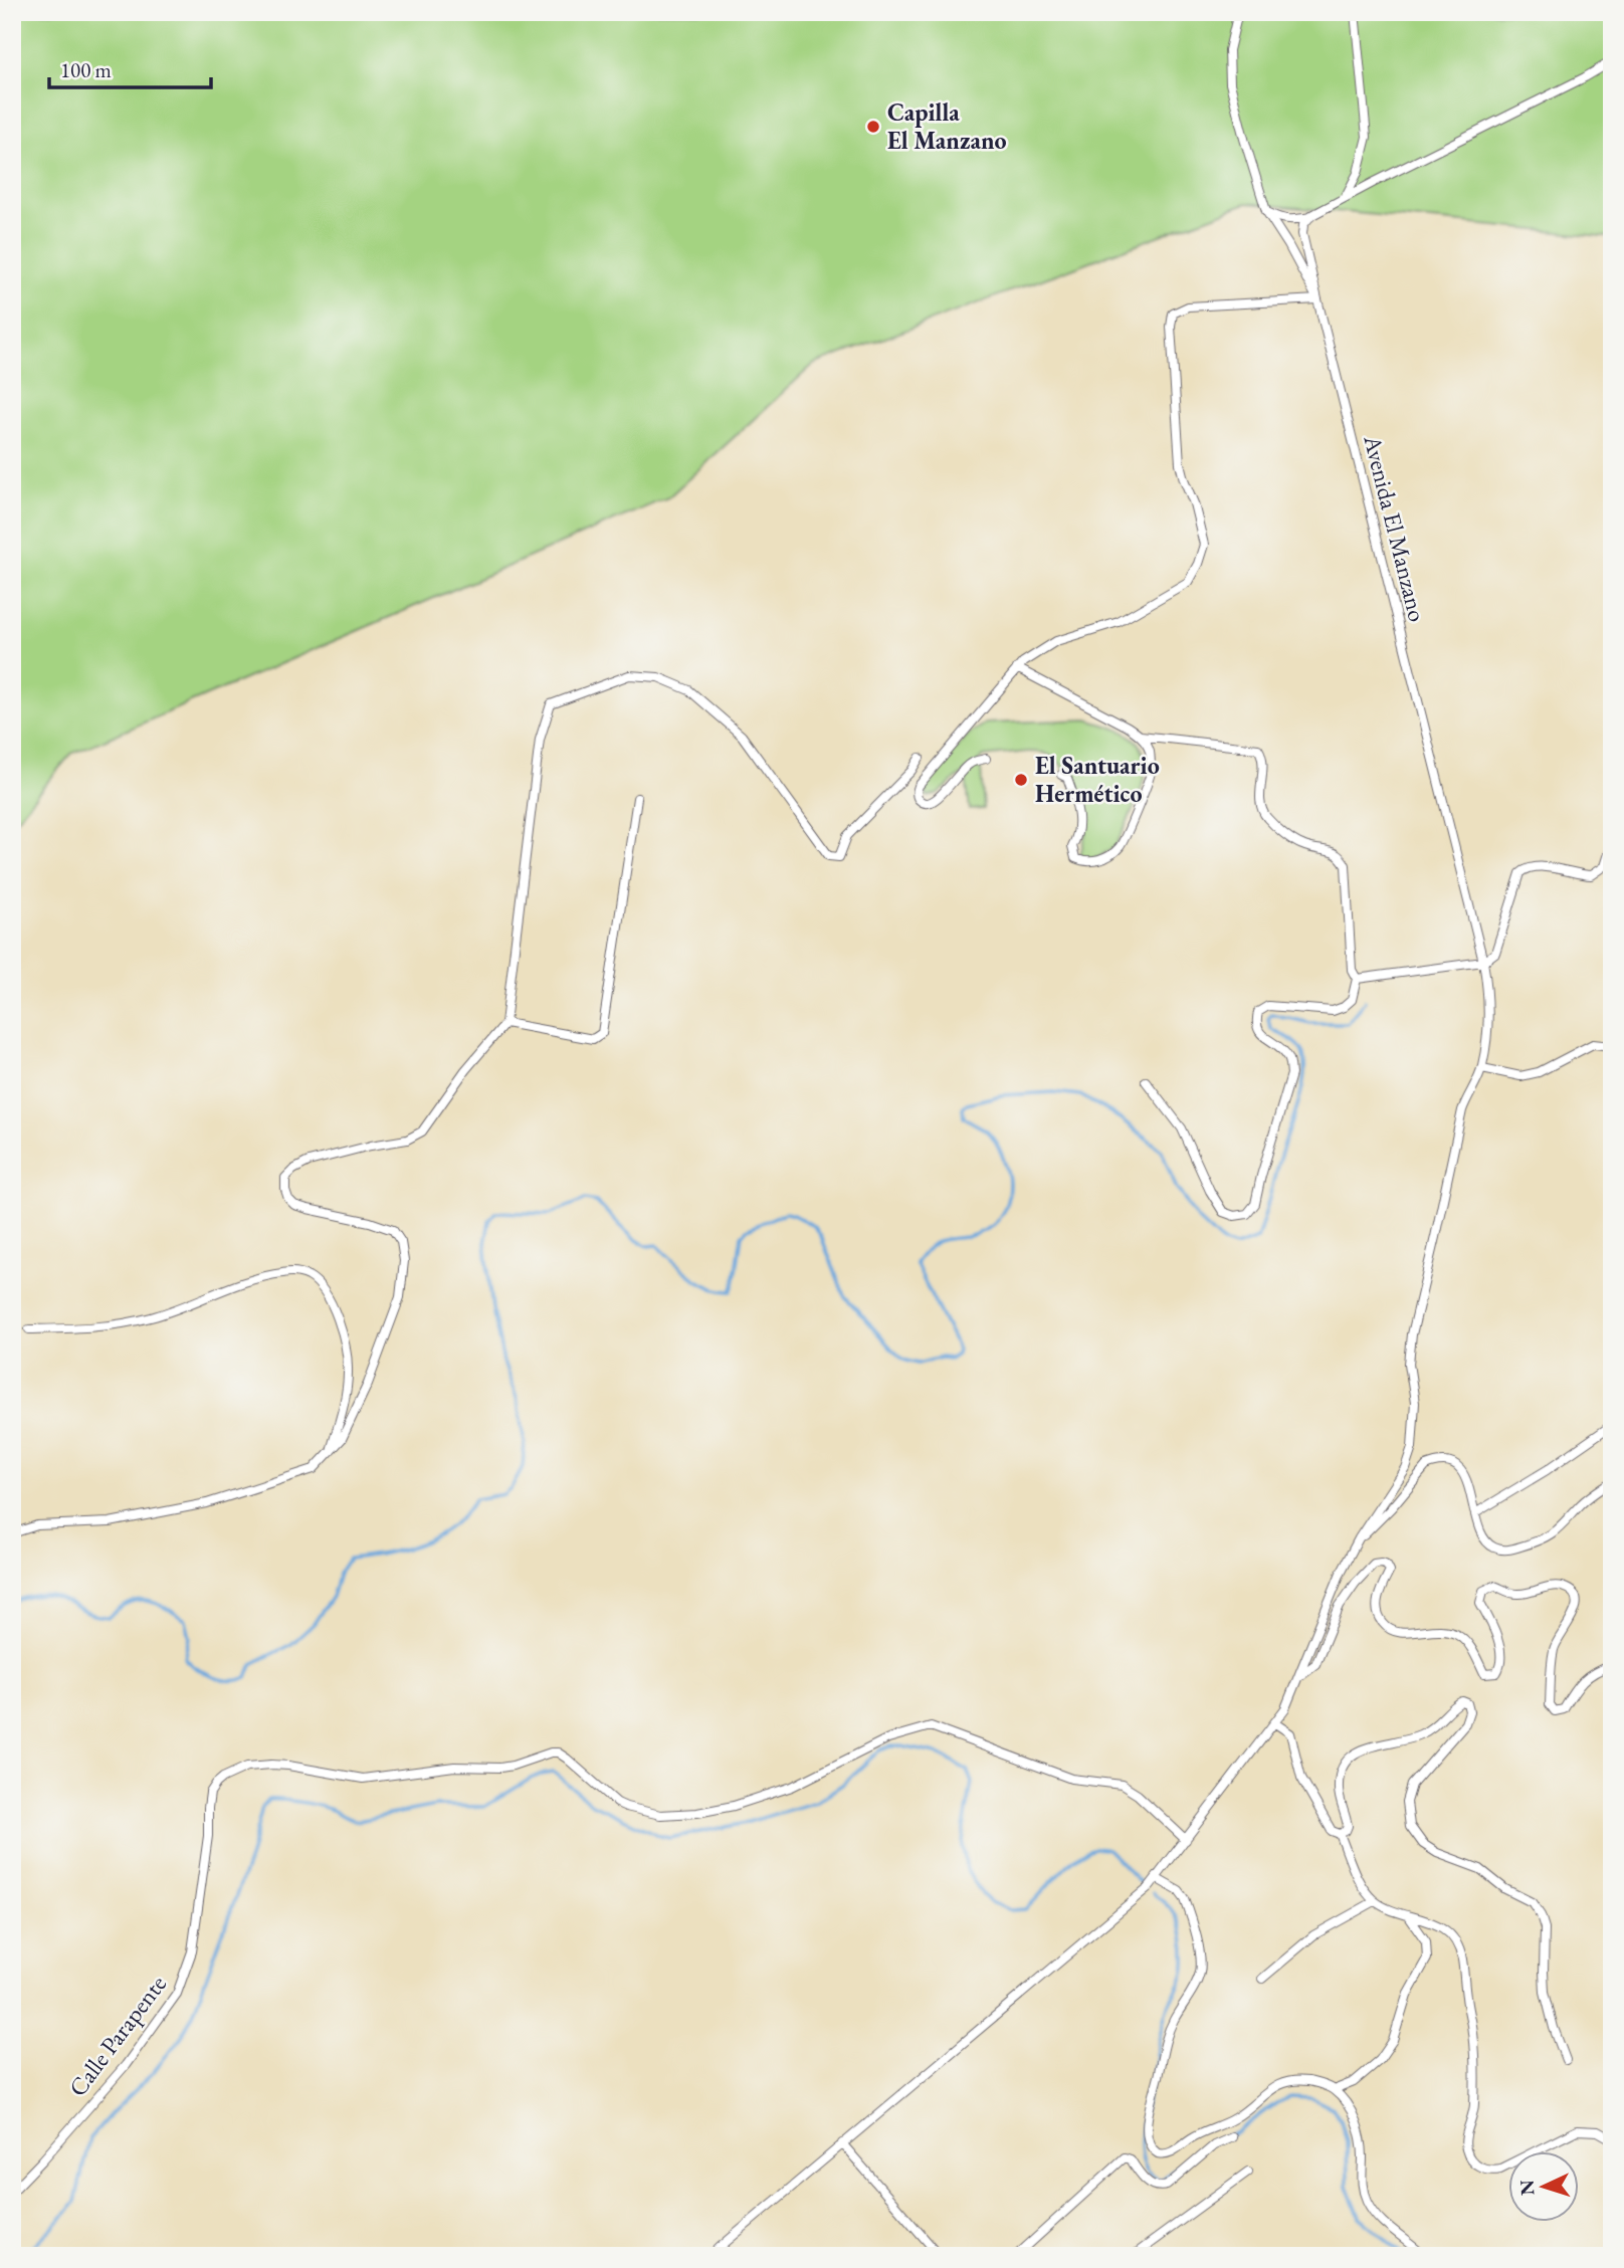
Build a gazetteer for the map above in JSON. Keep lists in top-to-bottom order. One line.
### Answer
{"streets":{"street":["Avenida El Manzano","Calle Parapente"]},"places":["Capilla El Manzano","El Santuario Hermético"],"scale_bar":"100 m","north":"left"}
